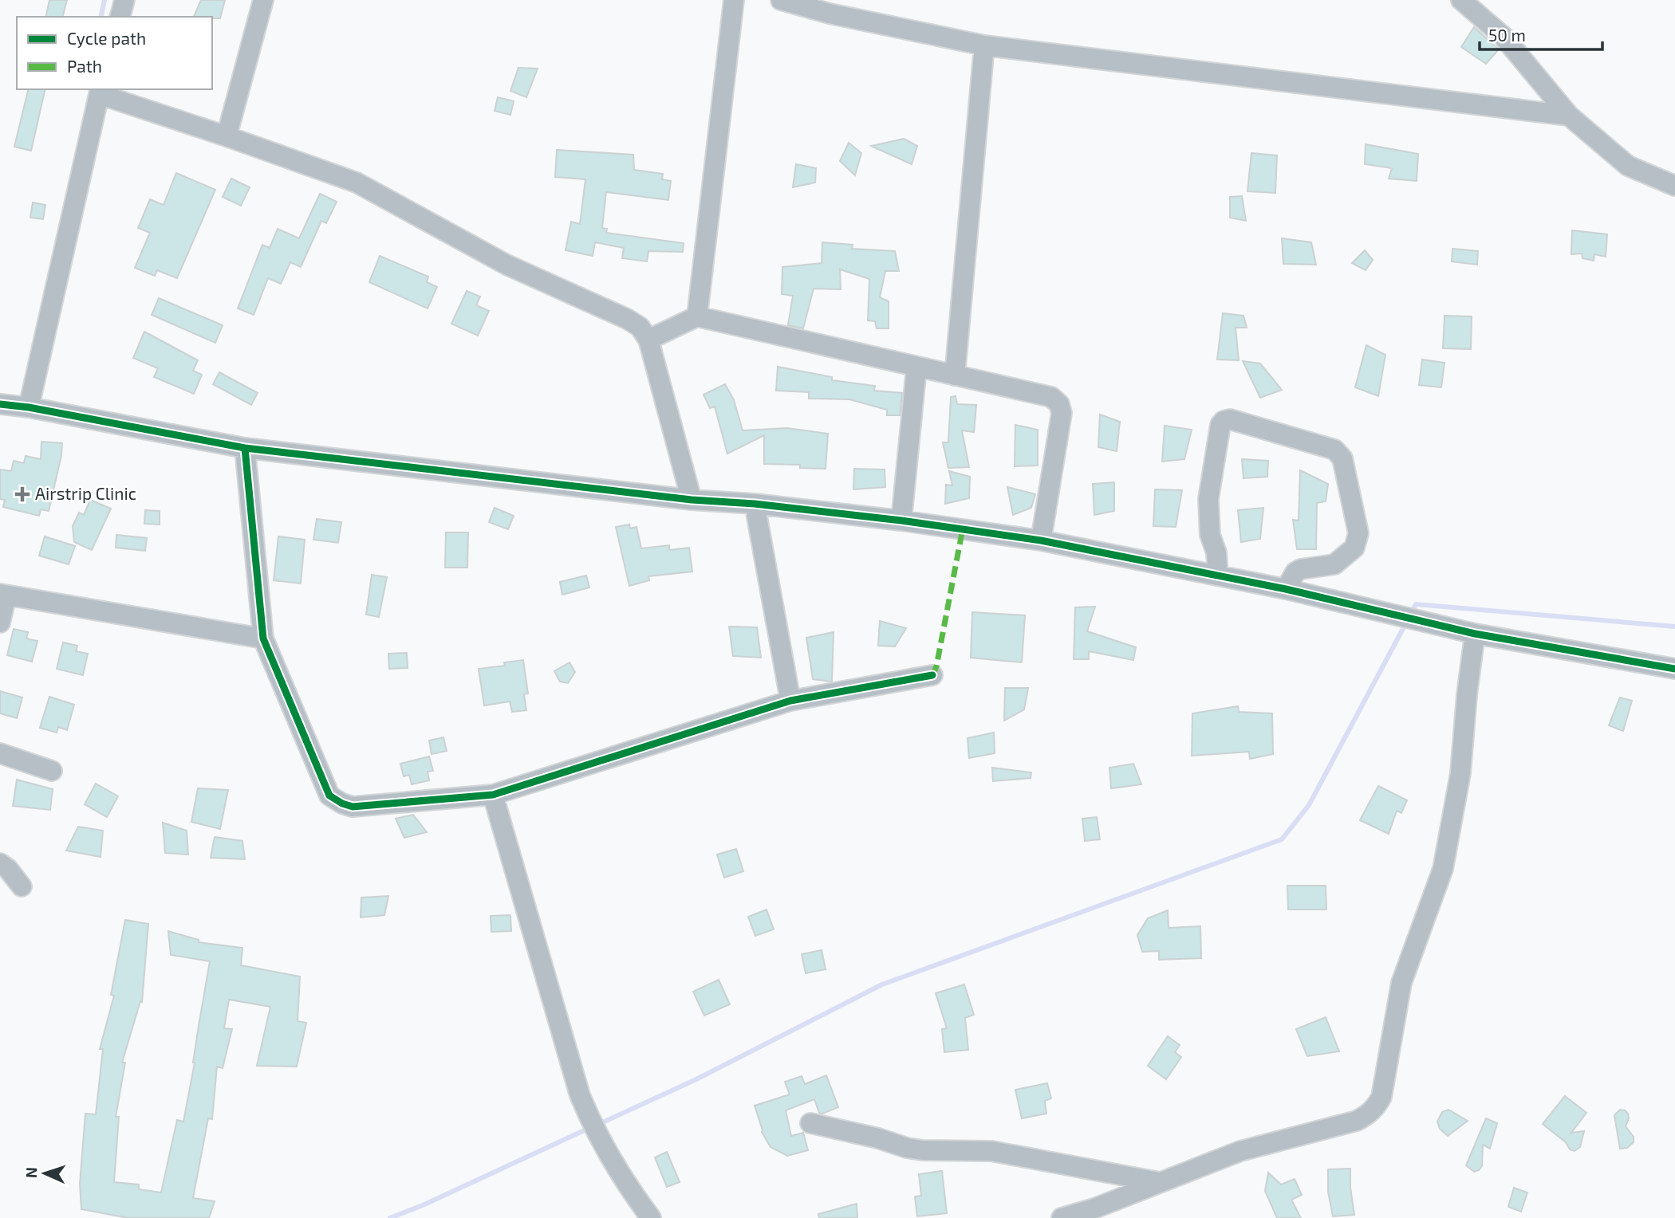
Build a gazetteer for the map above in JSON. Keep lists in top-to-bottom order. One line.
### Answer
{"places":{"health":["Airstrip Clinic"]},"legend":["Cycle path","Path"],"scale_bar":"50 m","north":"left"}
